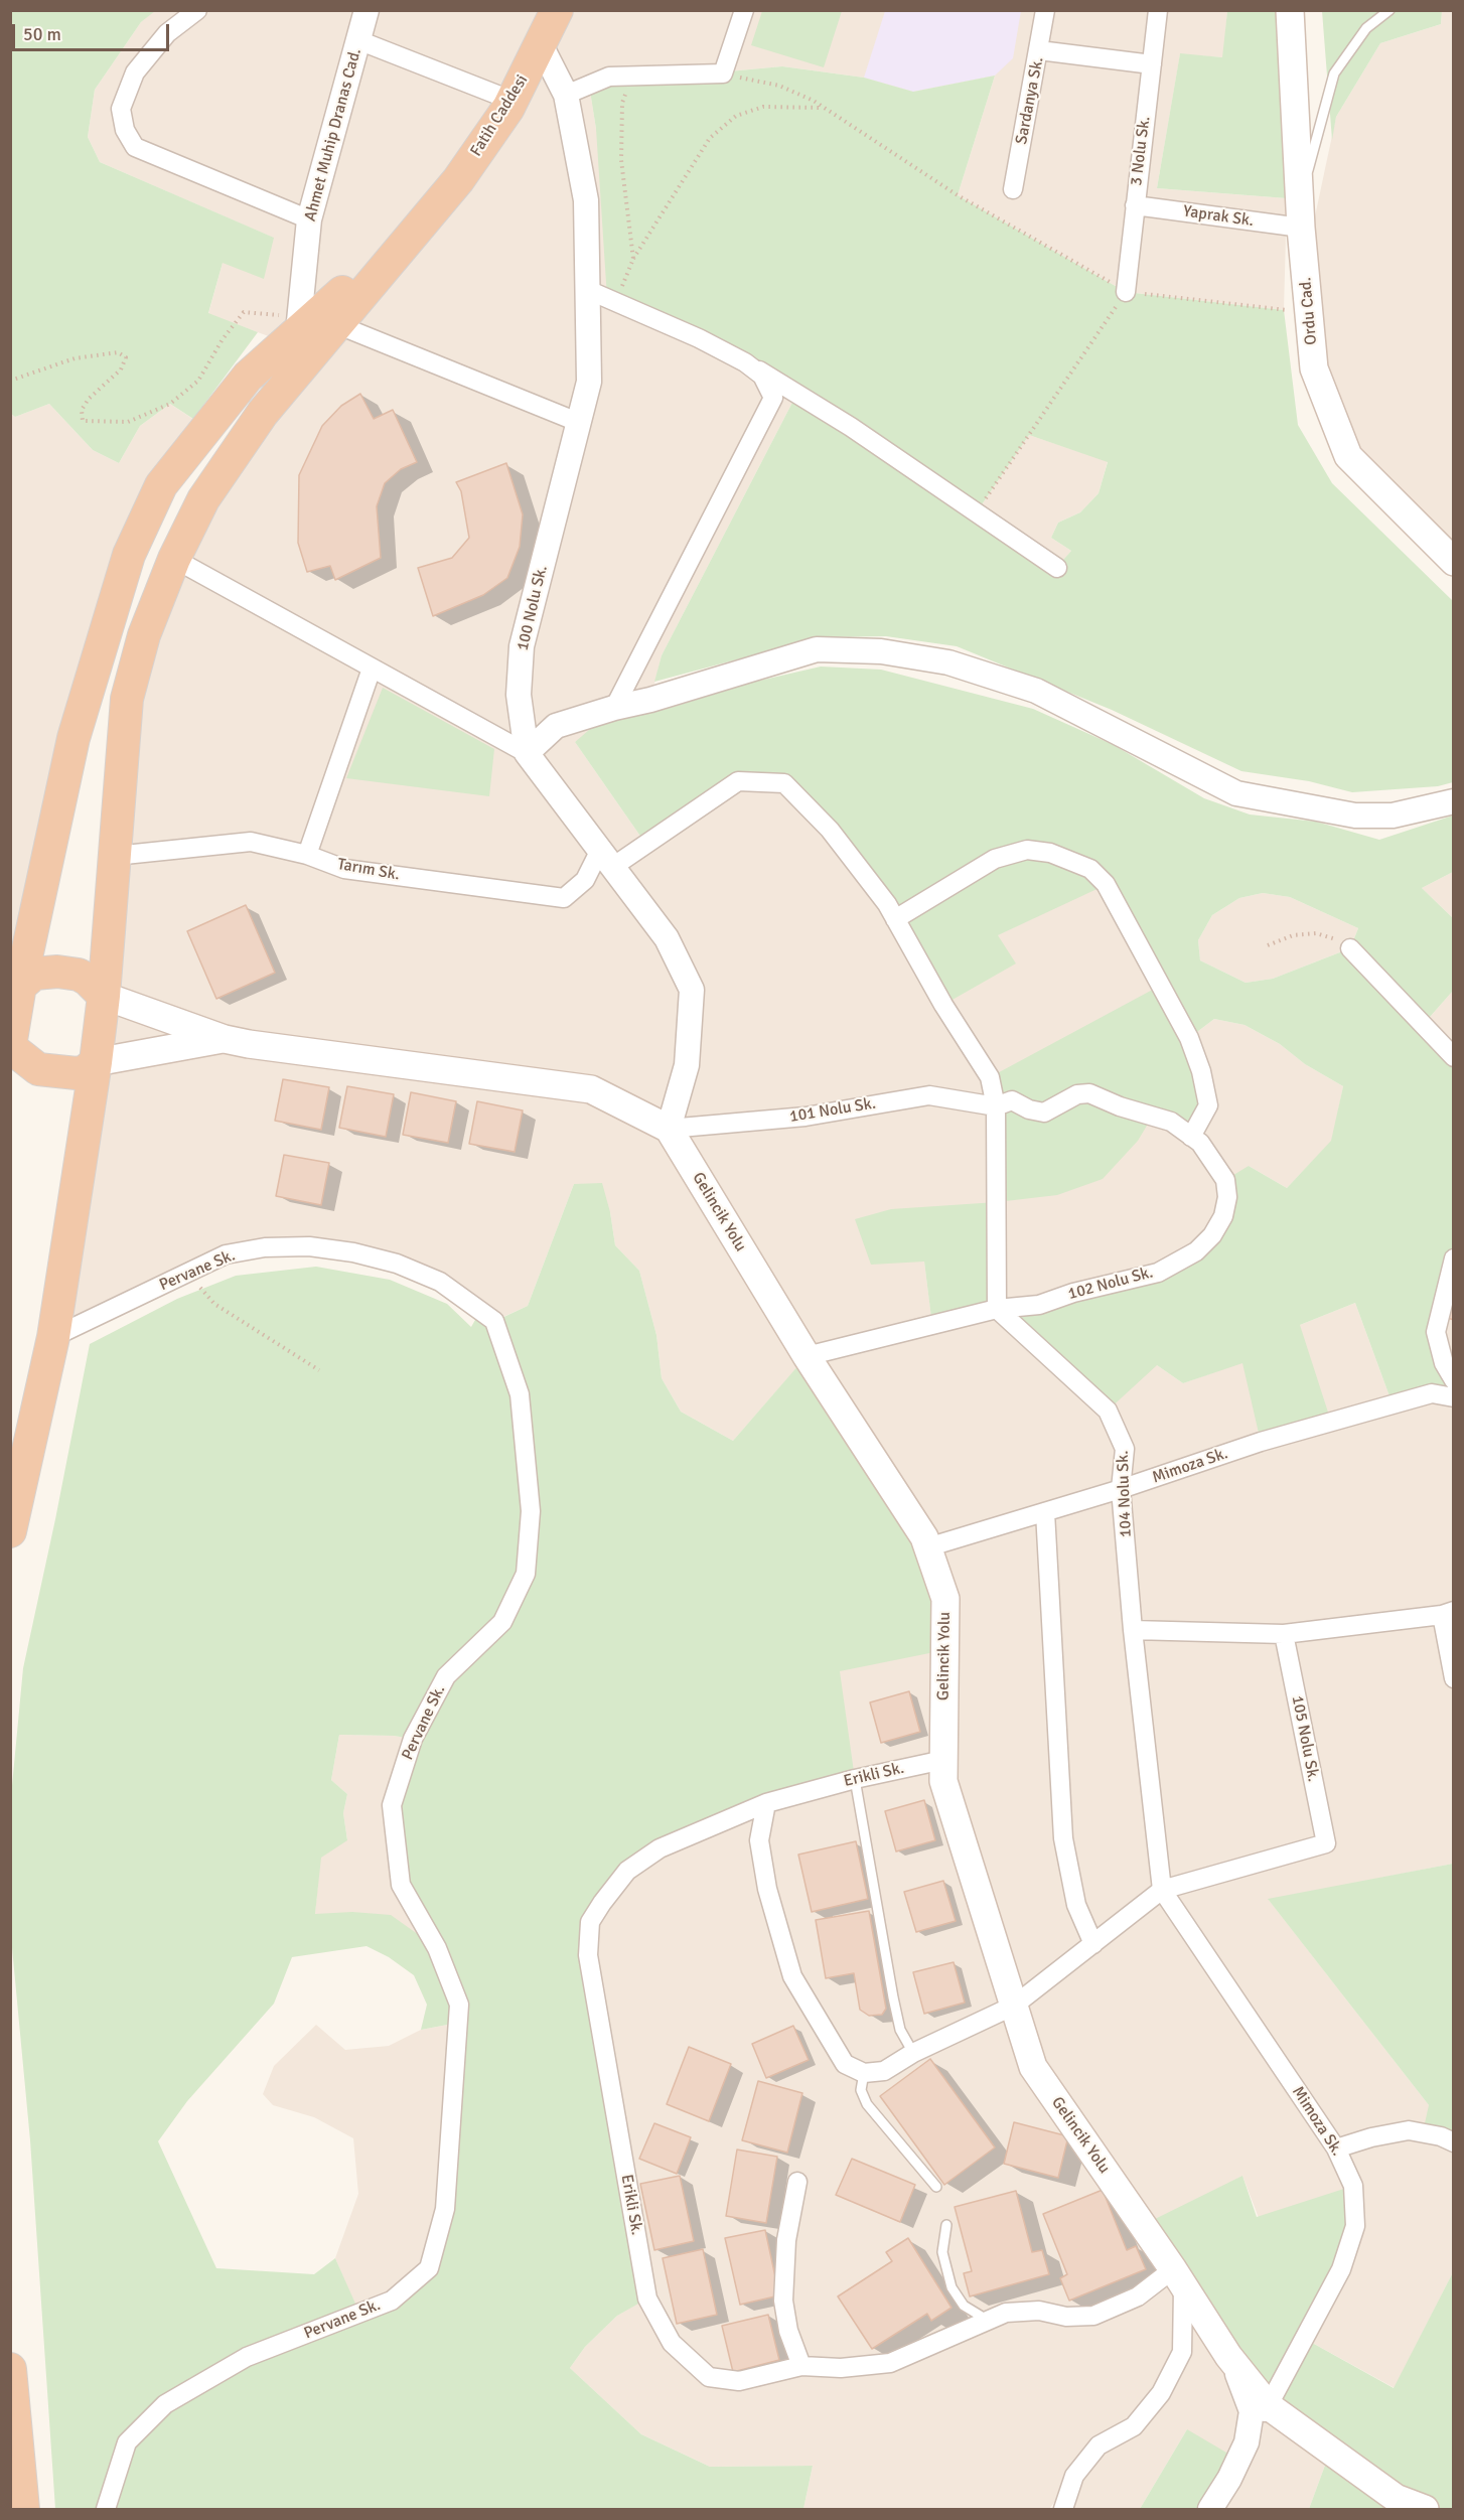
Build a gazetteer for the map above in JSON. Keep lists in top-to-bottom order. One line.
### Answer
{"streets":{"highway":["Fatih Caddesi"],"main road":["Ordu Cad.","Gelincik Yolu"],"street":["Sardanya Sk.","Ahmet Muhip Dranas Cad.","3 Nolu Sk.","Yaprak Sk.","100 Nolu Sk.","Tarım Sk.","101 Nolu Sk.","Pervane Sk.","102 Nolu Sk.","Mimoza Sk.","104 Nolu Sk.","105 Nolu Sk.","Erikli Sk."]},"crossings":[["Fatih Caddesi","100 Nolu Sk."],["3 Nolu Sk.","Yaprak Sk."],["Yaprak Sk.","Ordu Cad."],["100 Nolu Sk.","Tarım Sk."],["100 Nolu Sk.","101 Nolu Sk."],["100 Nolu Sk.","Gelincik Yolu"],["101 Nolu Sk.","Gelincik Yolu"],["101 Nolu Sk.","102 Nolu Sk."],["Gelincik Yolu","Mimoza Sk."],["Gelincik Yolu","Erikli Sk."],["102 Nolu Sk.","104 Nolu Sk."],["Mimoza Sk.","104 Nolu Sk."],["Mimoza Sk.","105 Nolu Sk."],["104 Nolu Sk.","105 Nolu Sk."]],"scale_bar":"50 m"}
